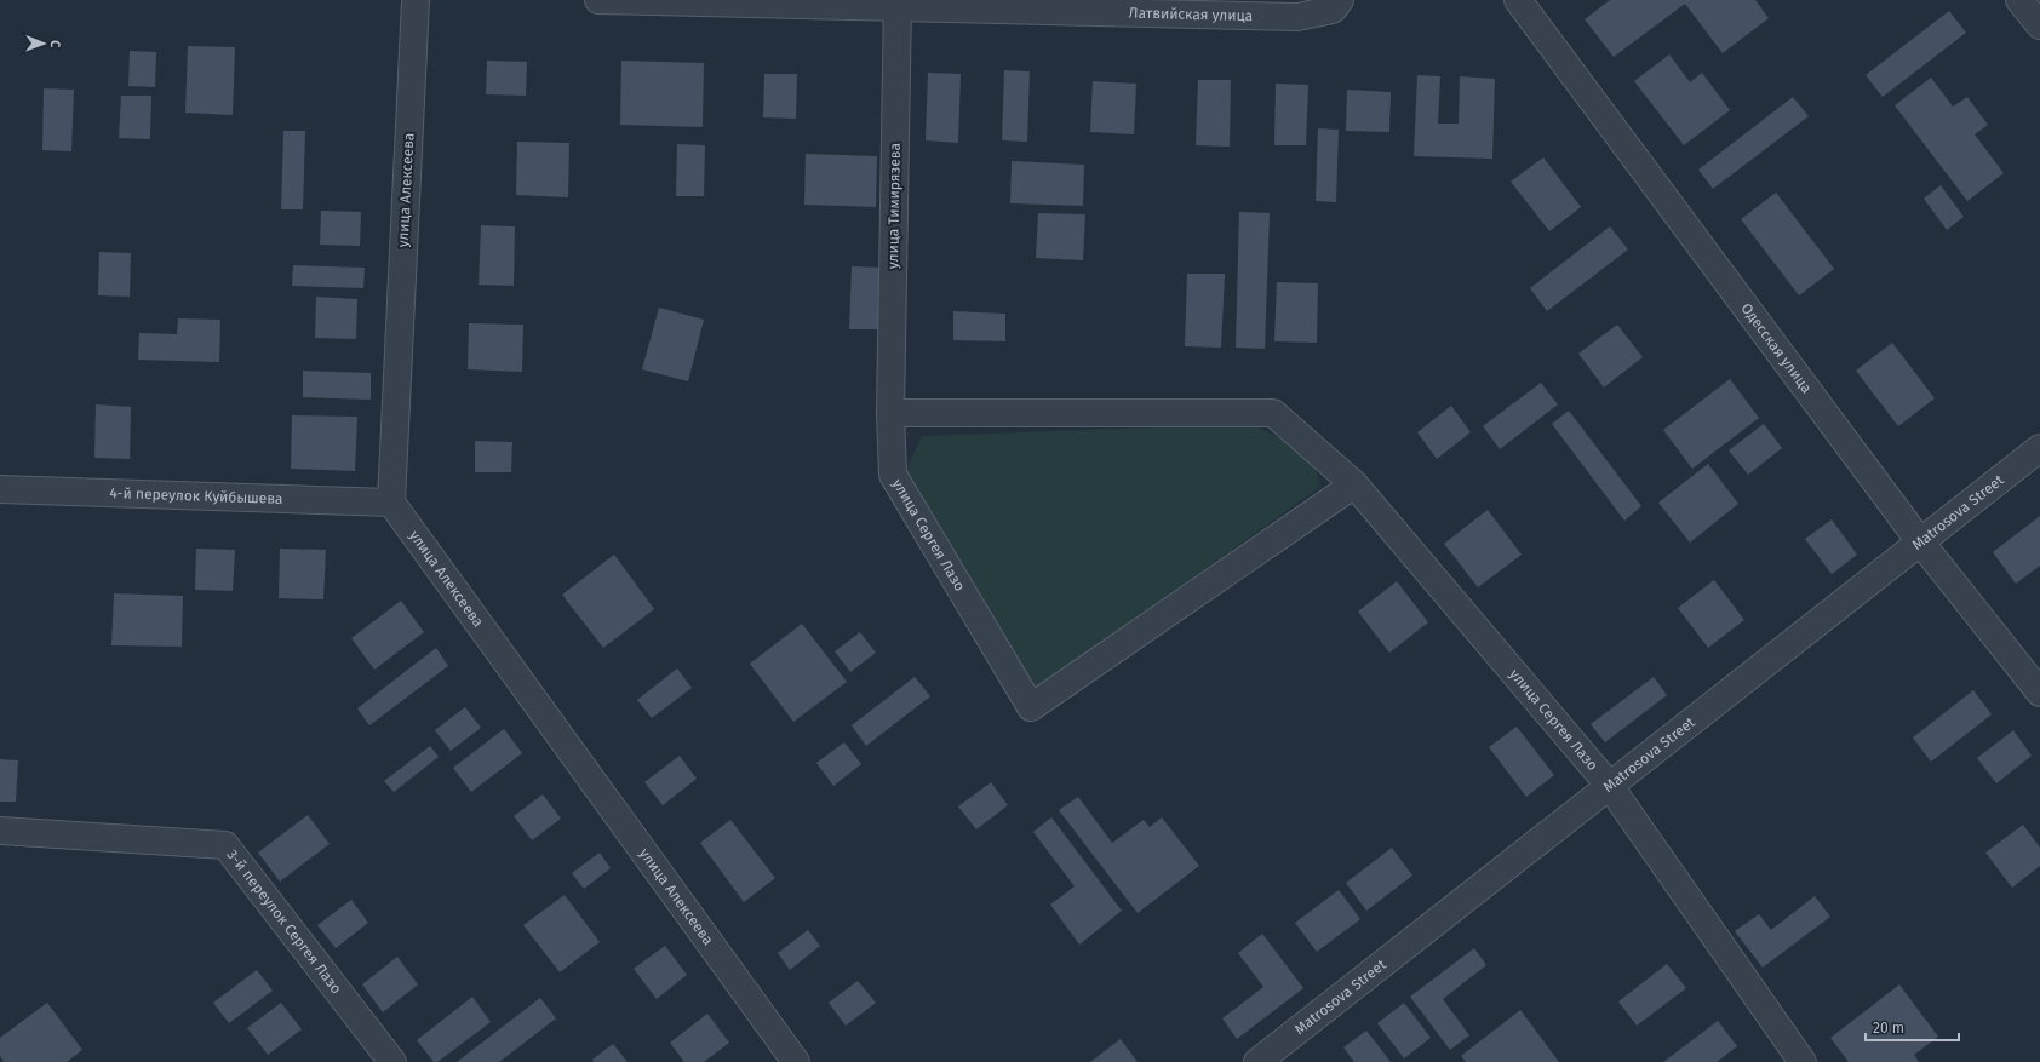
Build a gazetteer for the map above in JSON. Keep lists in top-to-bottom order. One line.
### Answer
{"streets":{"street":["Латвийская улица","улица Алексеева","улица Тимирязева","Одесская улица","4-й переулок Куйбышева","Matrosova Street","улица Сергея Лазо","3-й переулок Сергея Лазо"]},"crossings":[["Латвийская улица","улица Тимирязева"],["улица Алексеева","4-й переулок Куйбышева"],["улица Тимирязева","улица Сергея Лазо"],["Одесская улица","Matrosova Street"],["Matrosova Street","улица Сергея Лазо"]],"scale_bar":"20 m","north":"right"}
